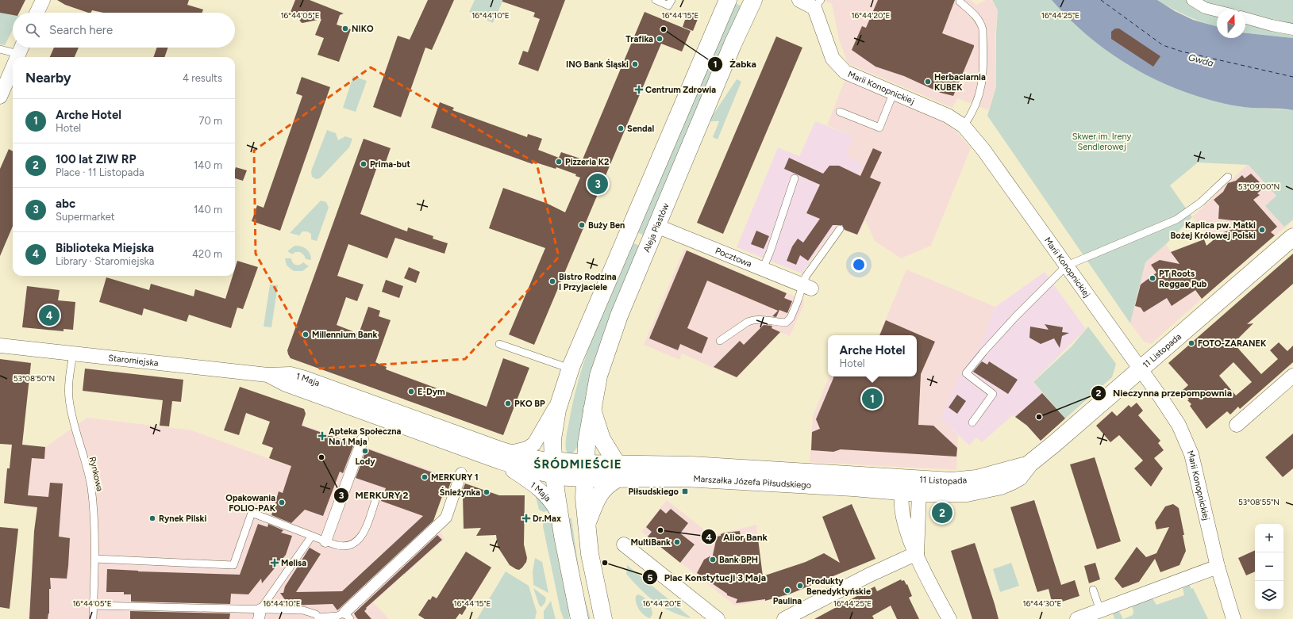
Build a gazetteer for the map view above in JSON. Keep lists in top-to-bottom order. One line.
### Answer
{"streets":{"main road":["Aleja Piastów","11 Listopada","1 Maja","Marszałka Józefa Piłsudskiego"],"street":["Marii Konopnickiej","Pocztowa","Staromiejska"],"lane":["Rynkowa"]},"crossings":[["Marii Konopnickiej","11 Listopada"],["Aleja Piastów","Pocztowa"],["Aleja Piastów","1 Maja"],["Aleja Piastów","Marszałka Józefa Piłsudskiego"],["11 Listopada","Marszałka Józefa Piłsudskiego"],["Staromiejska","1 Maja"],["Staromiejska","Rynkowa"],["1 Maja","Marszałka Józefa Piłsudskiego"]],"districts":["ŚRÓDMIEŚCIE"],"water":["Gwda"],"parks":["Skwer im. Ireny Sendlerowej"],"places":{"other":["NIKO","Żabka","Trafika","ING Bank Śląski","Herbaciarnia KUBEK","Sendal","Pizzeria K2","Prima-but","Buży Ben","Kaplica pw. Matki Bożej Królowej Polski","PT Roots Reggae Pub","Bistro Rodzina I Przyjaciele","Millennium Bank","FOTO-ZARANEK","E-Dym","PKO BP","Nieczynna przepompownia","Lody","MERKURY 2","MERKURY 1","Śnieżynka","Opakowania FOLIO-PAK","Rynek Pilski","Alior Bank","MultiBank","Bank BPH","Plac Konstytucji 3 Maja","Produkty Benedyktyńskie","Paulina"],"health":["Centrum Zdrowia","Apteka Społeczna Na 1 Maja","Dr.Max","Melisa"],"transit":["Piłsudskiego"]},"north":"top","page":{"search":"Search here","heading":["Nearby","4 results"],"list":[{"mark":"1","name":"Arche Hotel","note":"Hotel","value":"70 m"},{"mark":"2","name":"100 lat ZIW RP","note":"Place · 11 Listopada","value":"140 m"},{"mark":"3","name":"abc","note":"Supermarket","value":"140 m"},{"mark":"4","name":"Biblioteka Miejska","note":"Library · Staromiejska","value":"420 m"}],"pins":["3","4","1","2"],"popup":["Arche Hotel","Hotel"],"map_buttons":["+","−"]},"coordinates":["16°44'20\"E","16°44'25\"E","16°44'05\"E","16°44'10\"E","16°44'15\"E","53°09'00\"N","53°08'50\"N","53°08'55\"N","16°44'30\"E"]}
